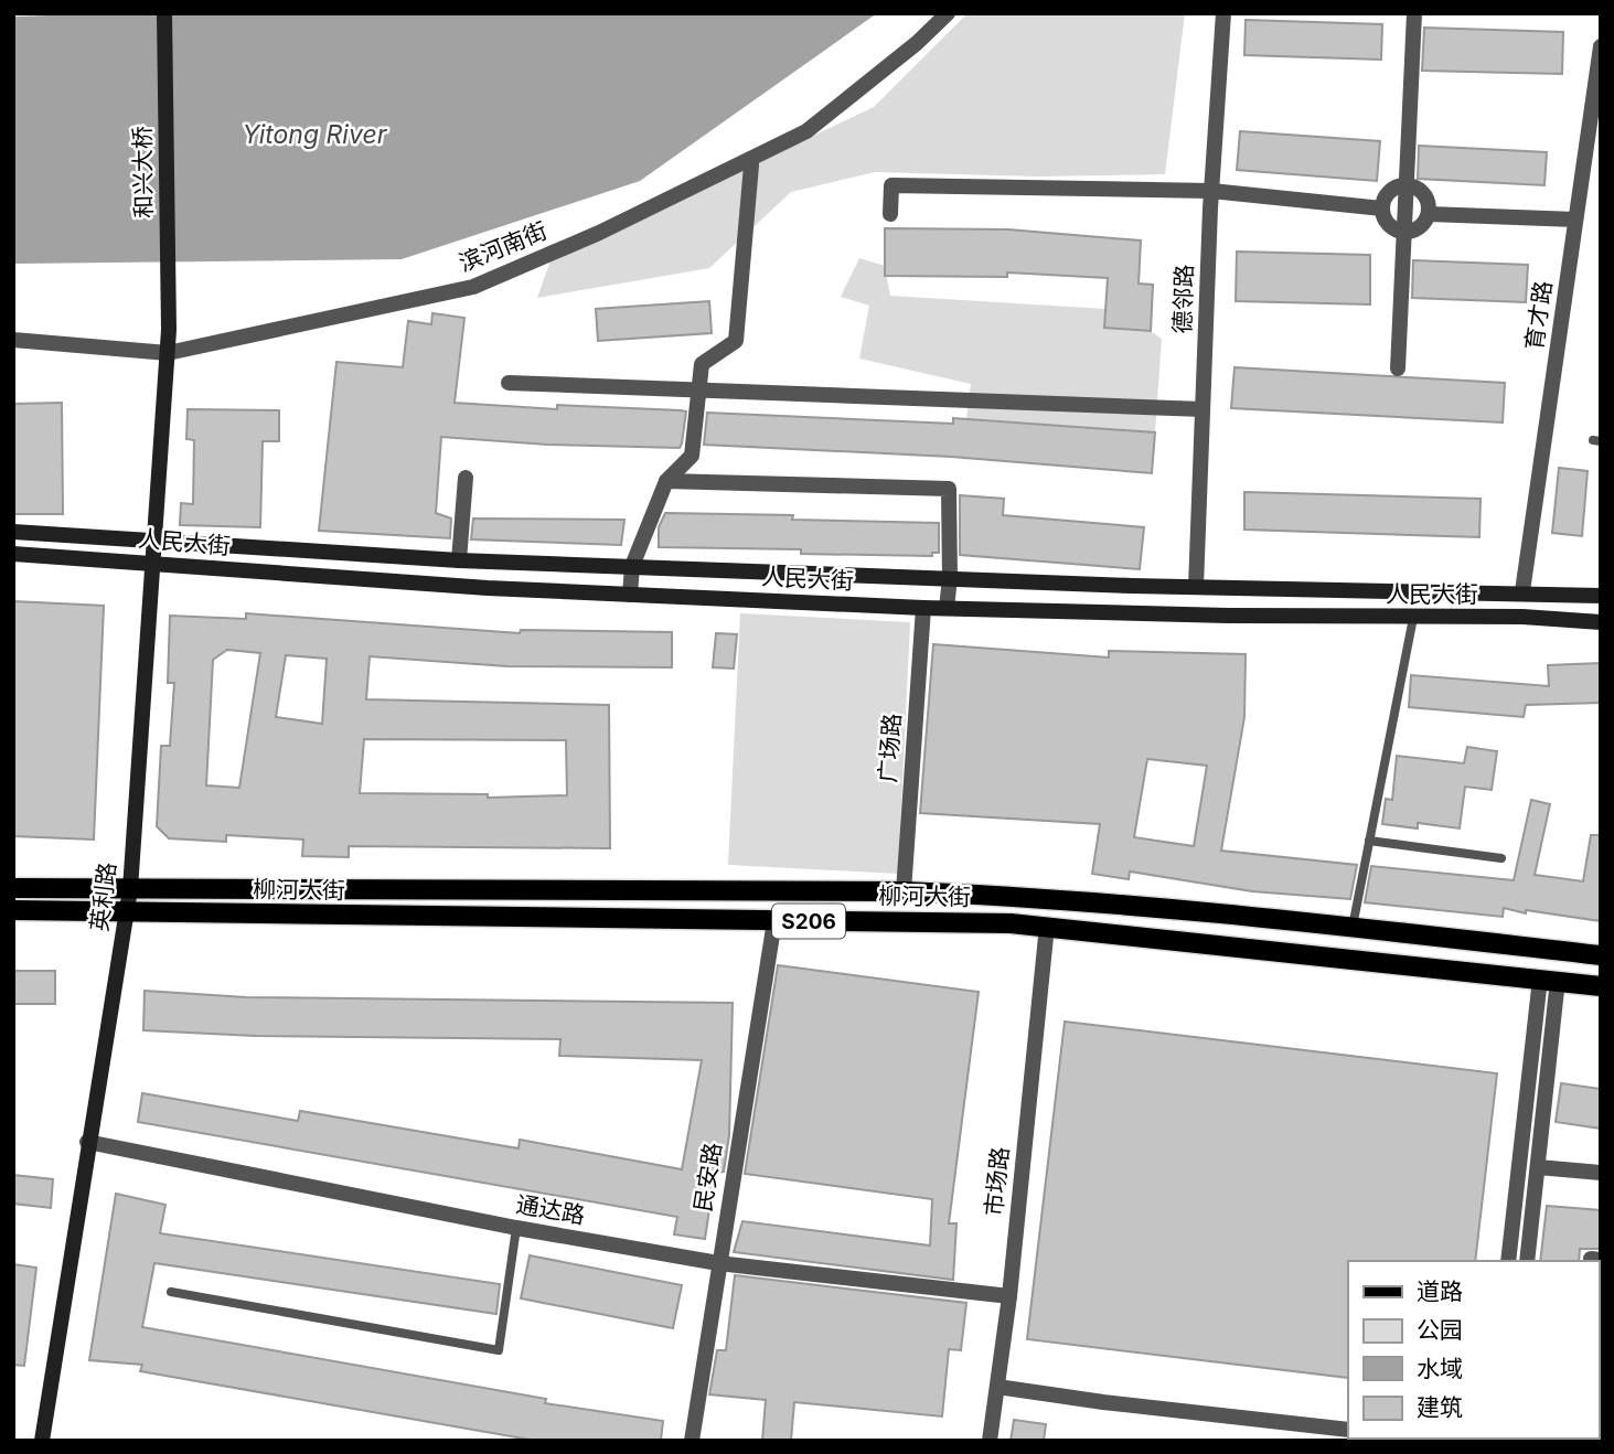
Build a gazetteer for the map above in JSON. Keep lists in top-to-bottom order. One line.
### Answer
{"streets":{"main road":["柳河大街","S206"],"street":["和兴大桥","滨河南街","德邻路","育才路","人民大街","广场路","英利路","民安路","市场路","通达路"]},"crossings":[["和兴大桥","滨河南街"],["和兴大桥","英利路"],["滨河南街","英利路"],["德邻路","人民大街"],["育才路","人民大街"],["人民大街","广场路"],["人民大街","英利路"],["广场路","柳河大街"],["柳河大街","英利路"],["柳河大街","民安路"],["柳河大街","市场路"],["英利路","通达路"],["民安路","通达路"],["市场路","通达路"]],"water":["Yitong River"],"legend":["道路","公园","水域","建筑"]}
